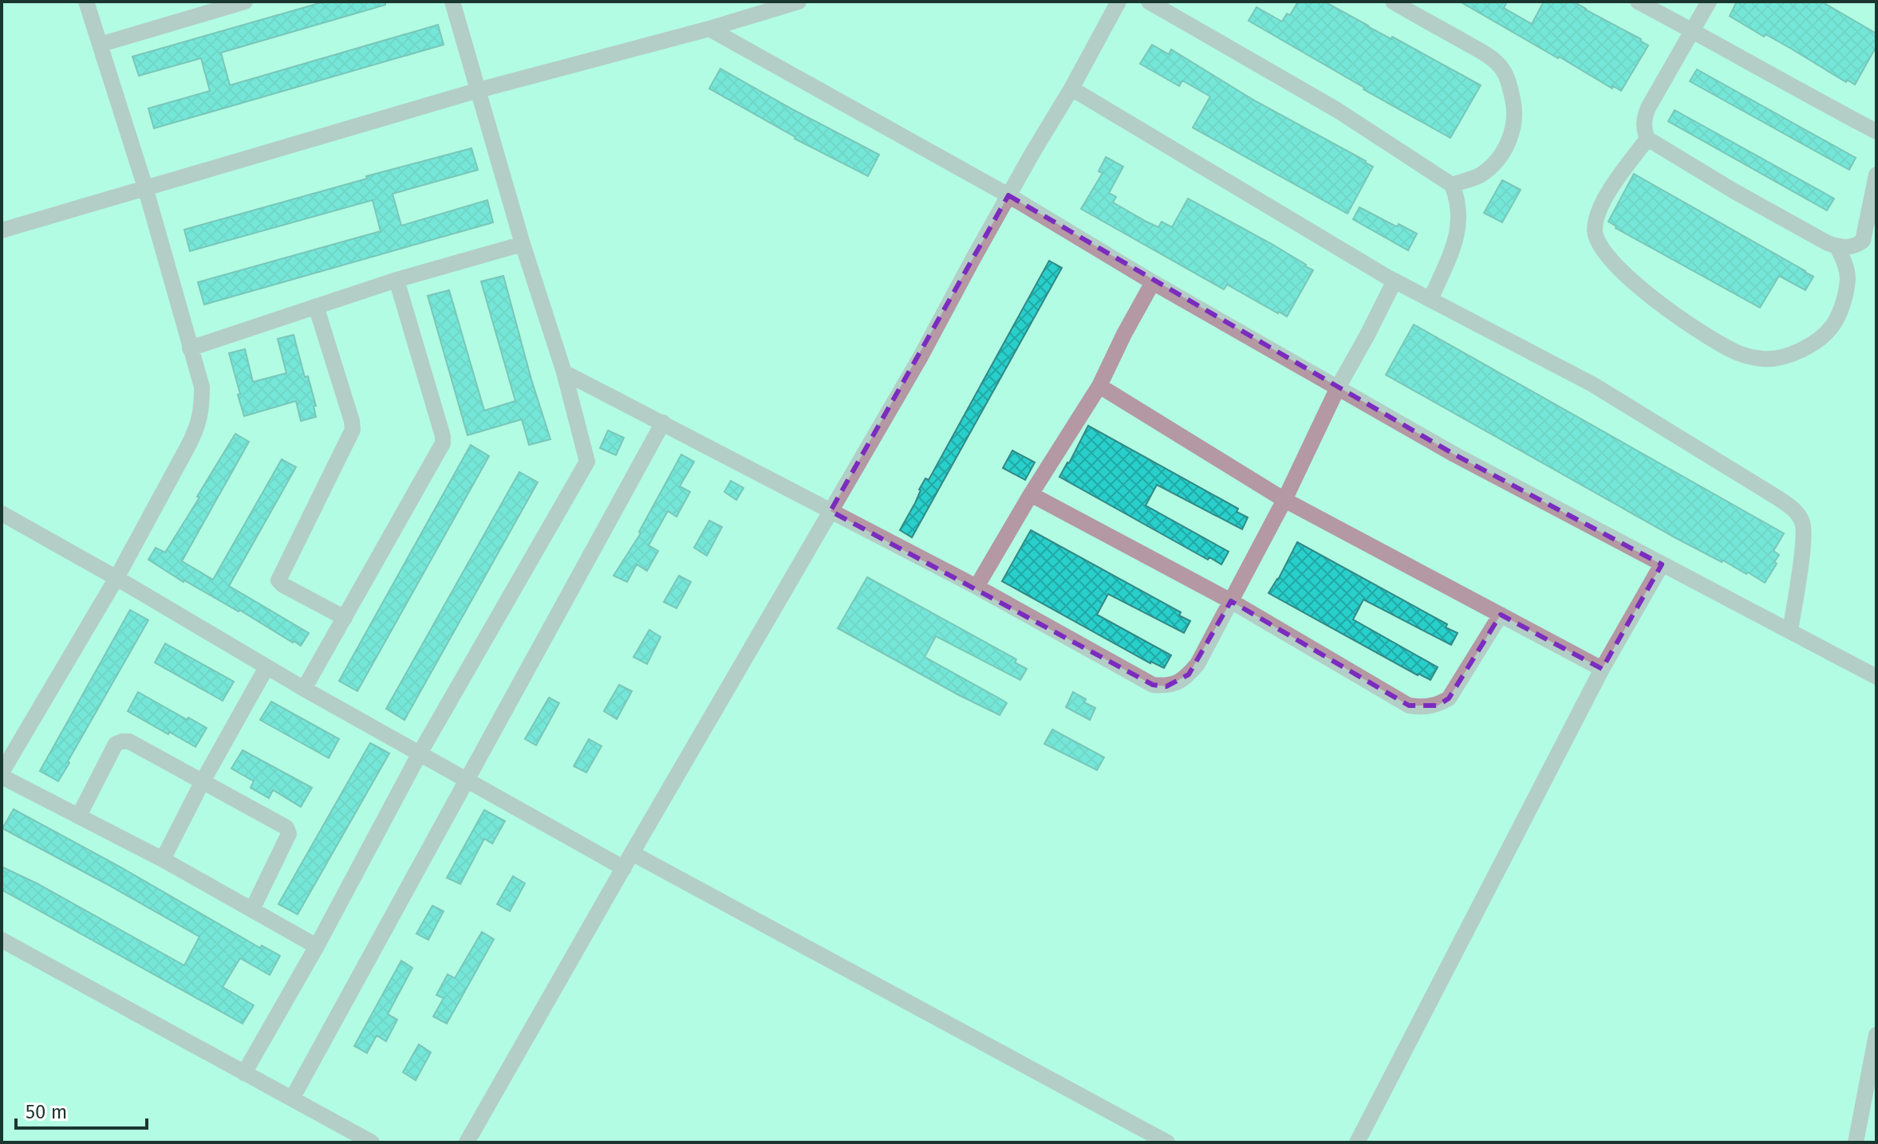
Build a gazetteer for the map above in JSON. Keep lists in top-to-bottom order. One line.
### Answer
{"scale_bar":"50 m"}
